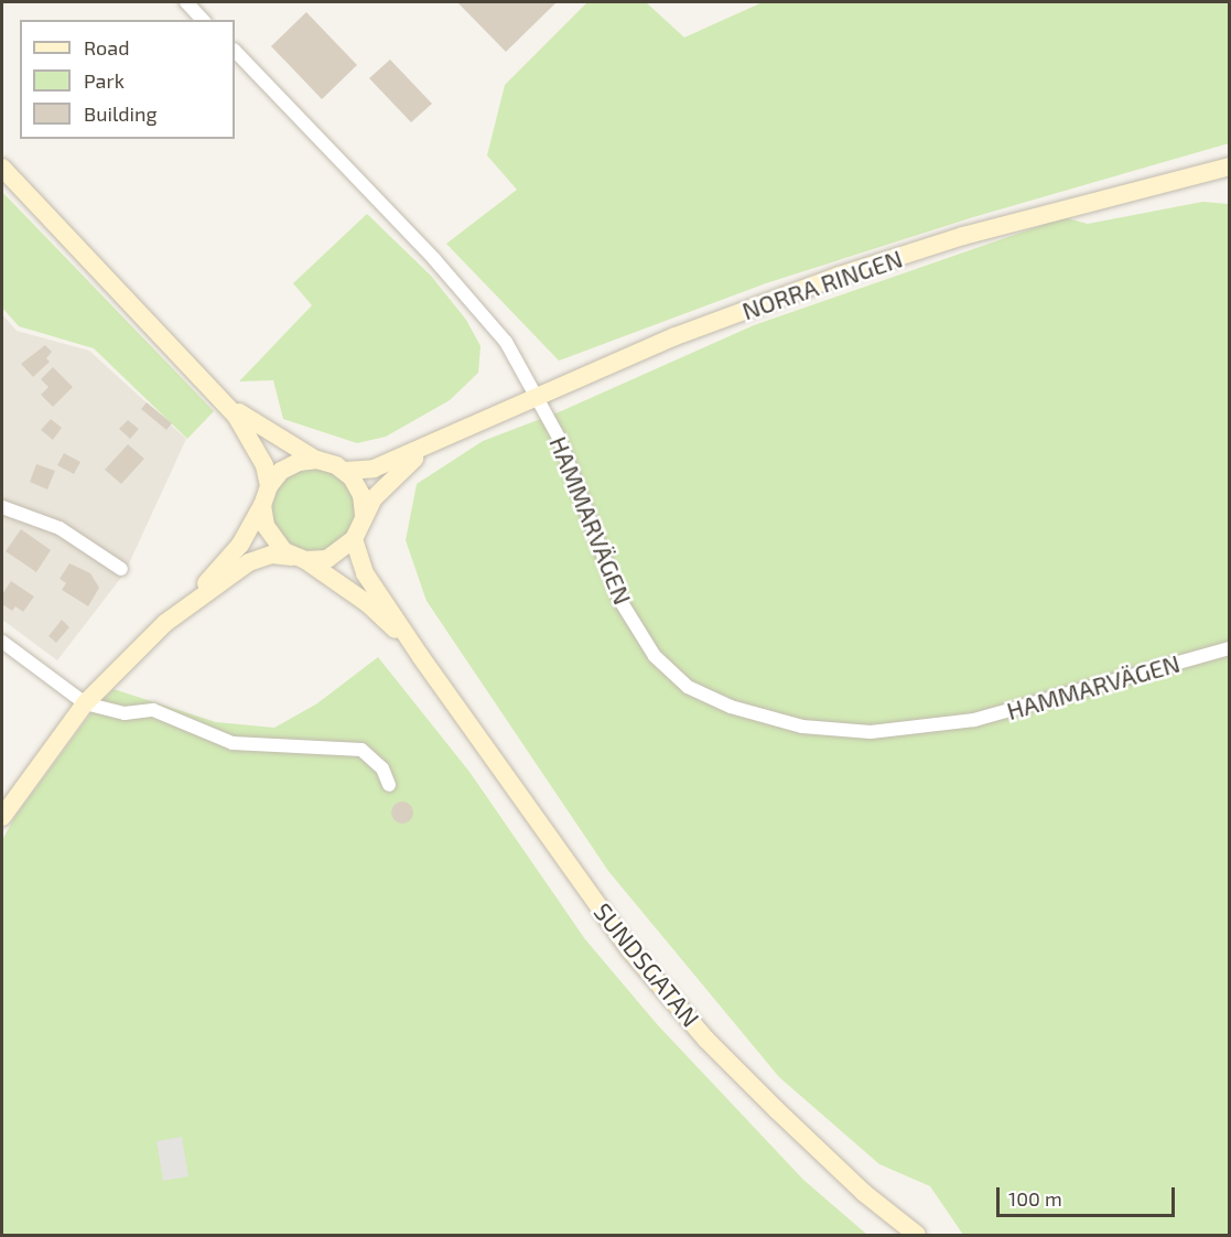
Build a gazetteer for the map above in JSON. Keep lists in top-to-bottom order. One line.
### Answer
{"streets":{"main road":["NORRA RINGEN","SUNDSGATAN"],"street":["HAMMARVÄGEN"]},"crossings":[["NORRA RINGEN","HAMMARVÄGEN"],["NORRA RINGEN","SUNDSGATAN"]],"legend":["Road","Park","Building"],"scale_bar":"100 m"}
